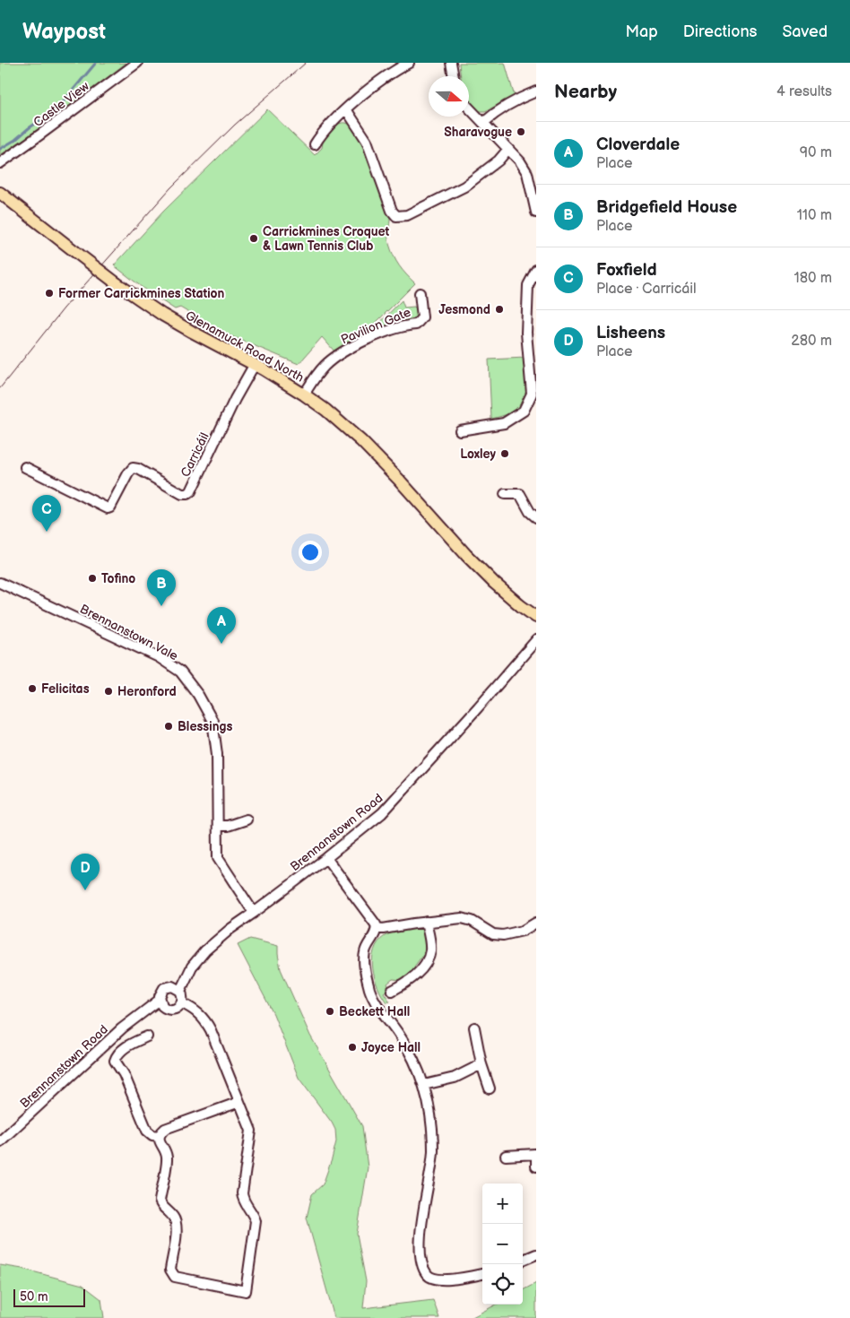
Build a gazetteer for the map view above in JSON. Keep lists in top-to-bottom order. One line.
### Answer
{"streets":{"main road":["Glenamuck Road North"],"street":["Castle View","Pavilion Gate","Carricáil","Brennanstown Vale","Brennanstown Road"]},"crossings":[["Pavilion Gate","Glenamuck Road North"],["Glenamuck Road North","Carricáil"],["Brennanstown Vale","Brennanstown Road"]],"places":["Sharavogue","Carrickmines Croquet & Lawn Tennis Club","Former Carrickmines Station","Jesmond","Loxley","Tofino","Felicitas","Heronford","Blessings","Beckett Hall","Joyce Hall"],"scale_bar":"50 m","north":"right","page":{"header":"Waypost","nav":["Map","Directions","Saved"],"heading":["Nearby","4 results"],"list":[{"mark":"A","name":"Cloverdale","note":"Place","value":"90 m"},{"mark":"B","name":"Bridgefield House","note":"Place","value":"110 m"},{"mark":"C","name":"Foxfield","note":"Place · Carricáil","value":"180 m"},{"mark":"D","name":"Lisheens","note":"Place","value":"280 m"}],"pins":["C","B","A","D"],"map_buttons":["+","−"],"scale":"50 m"}}
